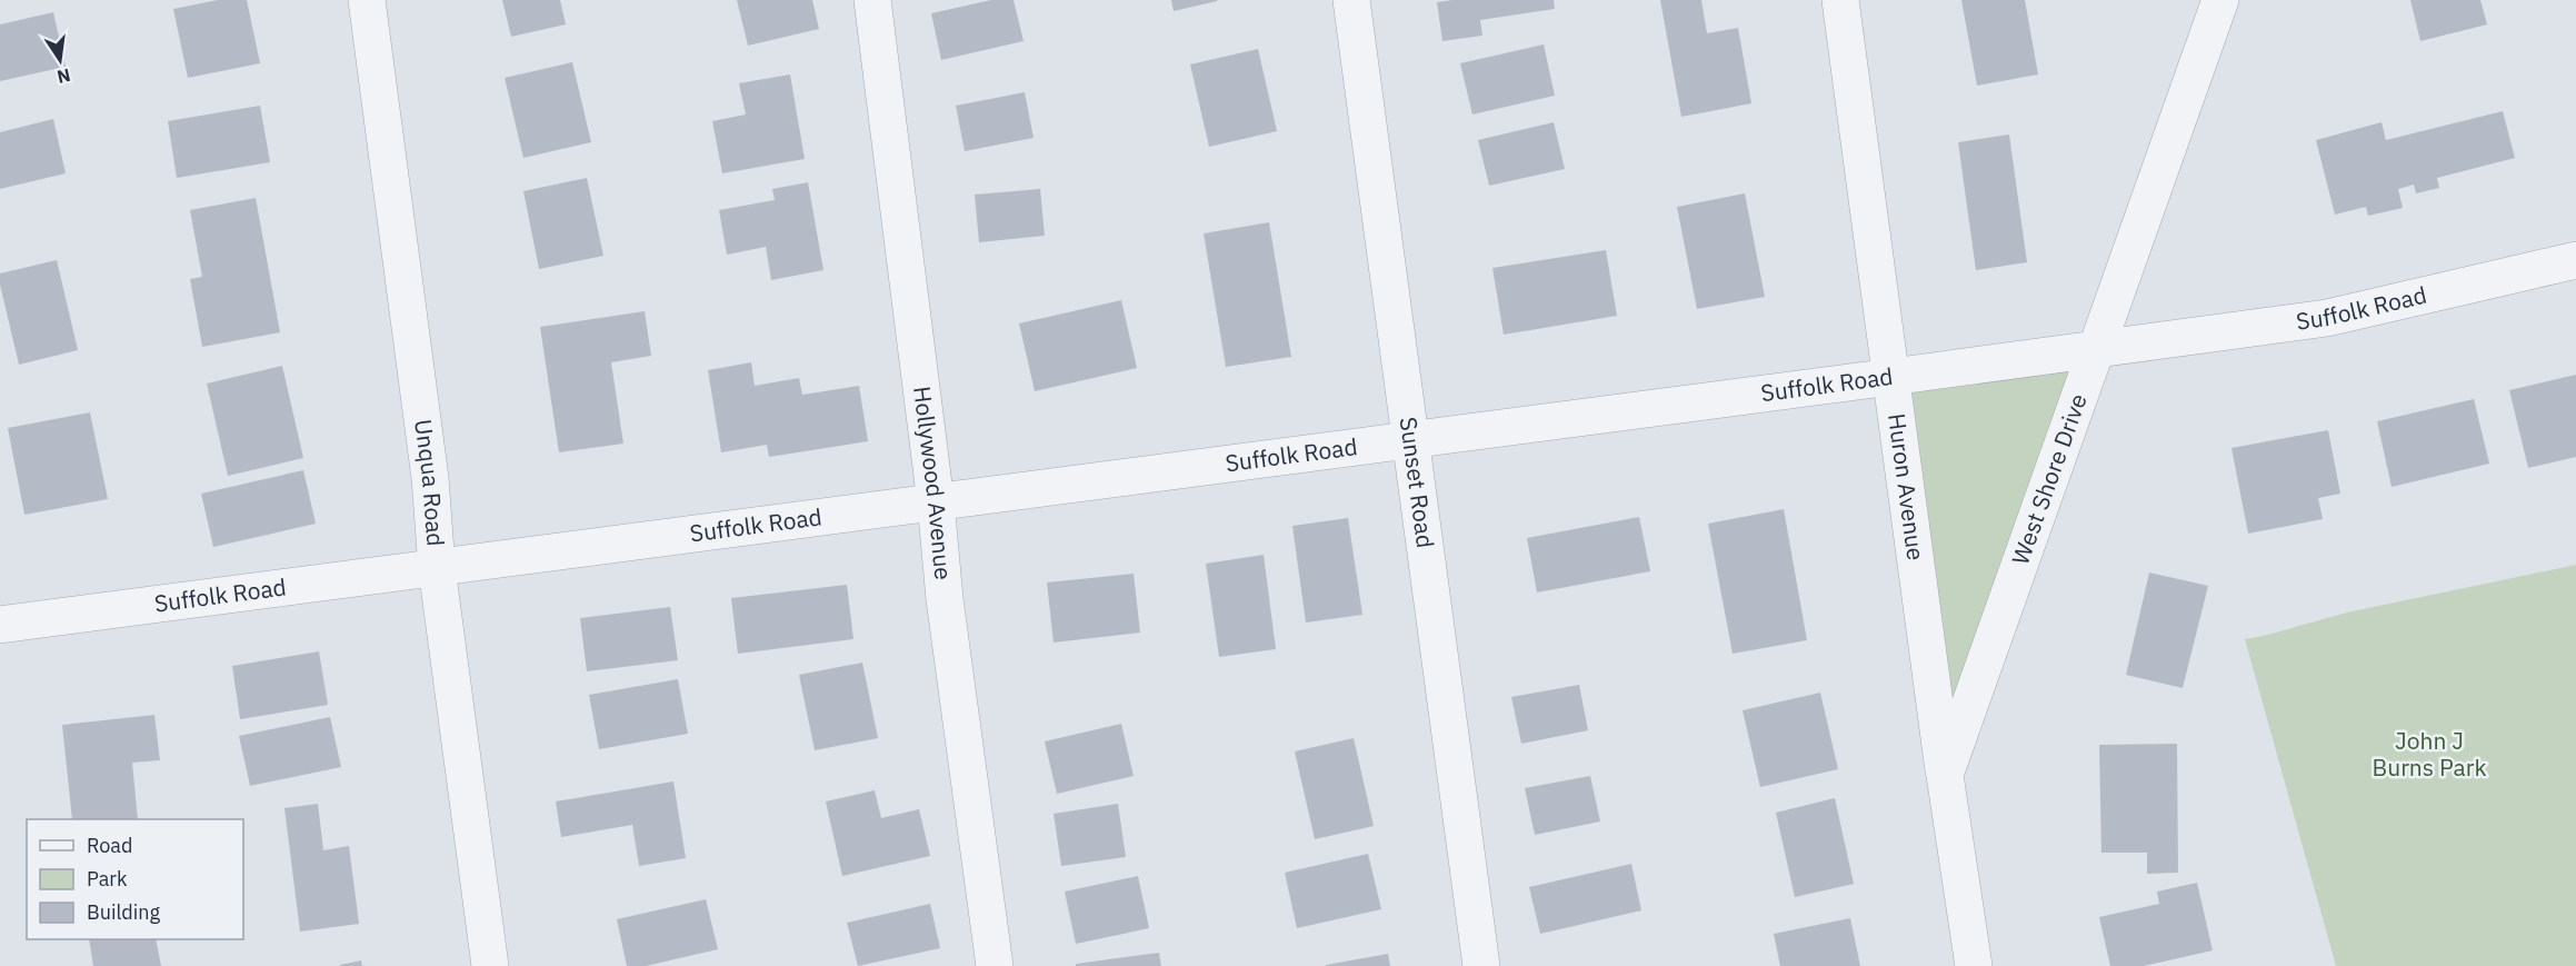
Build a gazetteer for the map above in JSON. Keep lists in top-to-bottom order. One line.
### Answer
{"streets":{"street":["Suffolk Road","West Shore Drive","Unqua Road","Hollywood Avenue","Sunset Road","Huron Avenue"]},"crossings":[["Suffolk Road","West Shore Drive"],["Suffolk Road","Unqua Road"],["Suffolk Road","Hollywood Avenue"],["Suffolk Road","Sunset Road"],["Suffolk Road","Huron Avenue"],["West Shore Drive","Huron Avenue"]],"parks":["John J Burns Park"],"legend":["Road","Park","Building"],"north":"bottom"}
